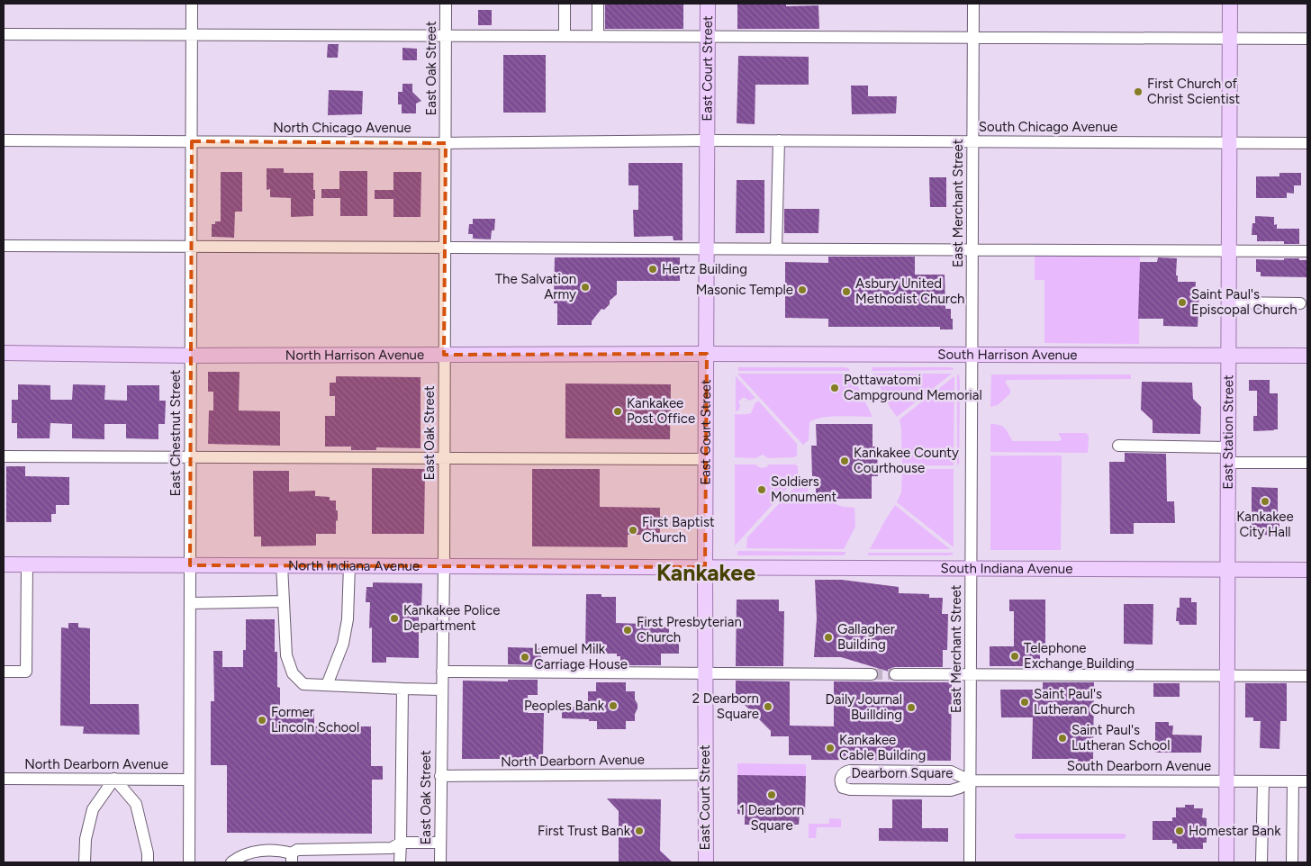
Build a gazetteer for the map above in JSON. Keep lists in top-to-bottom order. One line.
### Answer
{"streets":{"main road":["East Court Street","North Harrison Avenue","South Harrison Avenue","East Station Street","North Indiana Avenue","South Indiana Avenue"],"street":["East Oak Street","South Chicago Avenue","North Chicago Avenue","East Merchant Street","East Chestnut Street","North Dearborn Avenue","South Dearborn Avenue","Dearborn Square"]},"crossings":[["East Oak Street","North Chicago Avenue"],["East Oak Street","North Harrison Avenue"],["East Oak Street","North Indiana Avenue"],["East Oak Street","North Dearborn Avenue"],["East Court Street","South Chicago Avenue"],["East Court Street","North Chicago Avenue"],["East Court Street","North Harrison Avenue"],["East Court Street","South Harrison Avenue"],["East Court Street","North Indiana Avenue"],["East Court Street","South Indiana Avenue"],["East Court Street","North Dearborn Avenue"],["South Chicago Avenue","North Chicago Avenue"],["South Chicago Avenue","East Merchant Street"],["South Chicago Avenue","East Station Street"],["North Chicago Avenue","East Chestnut Street"],["East Merchant Street","South Harrison Avenue"],["East Merchant Street","South Indiana Avenue"],["East Merchant Street","South Dearborn Avenue"],["East Merchant Street","Dearborn Square"],["North Harrison Avenue","South Harrison Avenue"],["North Harrison Avenue","East Chestnut Street"],["South Harrison Avenue","East Station Street"],["East Chestnut Street","North Indiana Avenue"],["East Chestnut Street","North Dearborn Avenue"],["East Station Street","South Indiana Avenue"],["East Station Street","South Dearborn Avenue"],["North Indiana Avenue","South Indiana Avenue"],["South Dearborn Avenue","Dearborn Square"]],"districts":["Kankakee"],"places":["First Church of Christ Scientist","Hertz Building","The Salvation Army","Masonic Temple","Asbury United Methodist Church","Saint Paul's Episcopal Church","Pottawatomi Campground Memorial","Kankakee Post Office","Kankakee County Courthouse","Soldiers Monument","Kankakee City Hall","First Baptist Church","Kankakee Police Department","First Presbyterian Church","Gallagher Building","Telephone Exchange Building","Lemuel Milk Carriage House","Saint Paul's Lutheran Church","Peoples Bank","2 Dearborn Square","Daily Journal Buillding","Former Lincoln School","Saint Paul's Lutheran School","Kankakee Cable Building","1 Dearborn Square","First Trust Bank","Homestar Bank"]}
